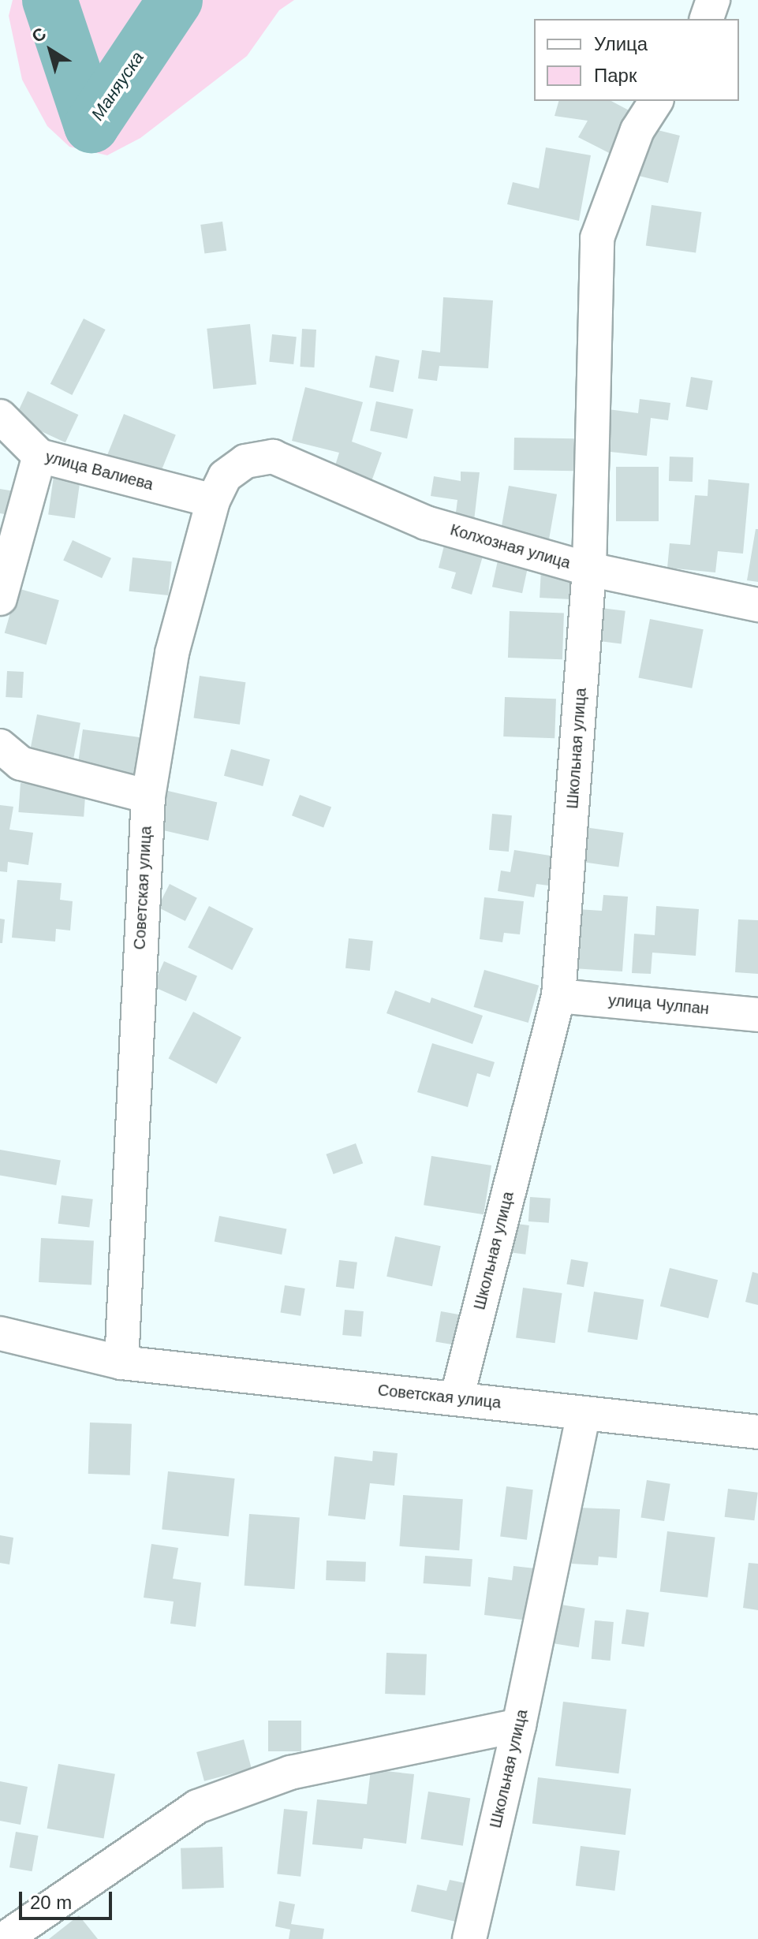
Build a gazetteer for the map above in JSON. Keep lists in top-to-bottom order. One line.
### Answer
{"streets":{"street":["улица Валиева","Колхозная улица","Школьная улица","Советская улица","улица Чулпан"]},"crossings":[["улица Валиева","Советская улица"],["Колхозная улица","Школьная улица"],["Колхозная улица","Советская улица"],["Школьная улица","Советская улица"],["Школьная улица","улица Чулпан"]],"water":["Маняуска"],"legend":["Улица","Парк"],"scale_bar":"20 m","north":"top left"}
